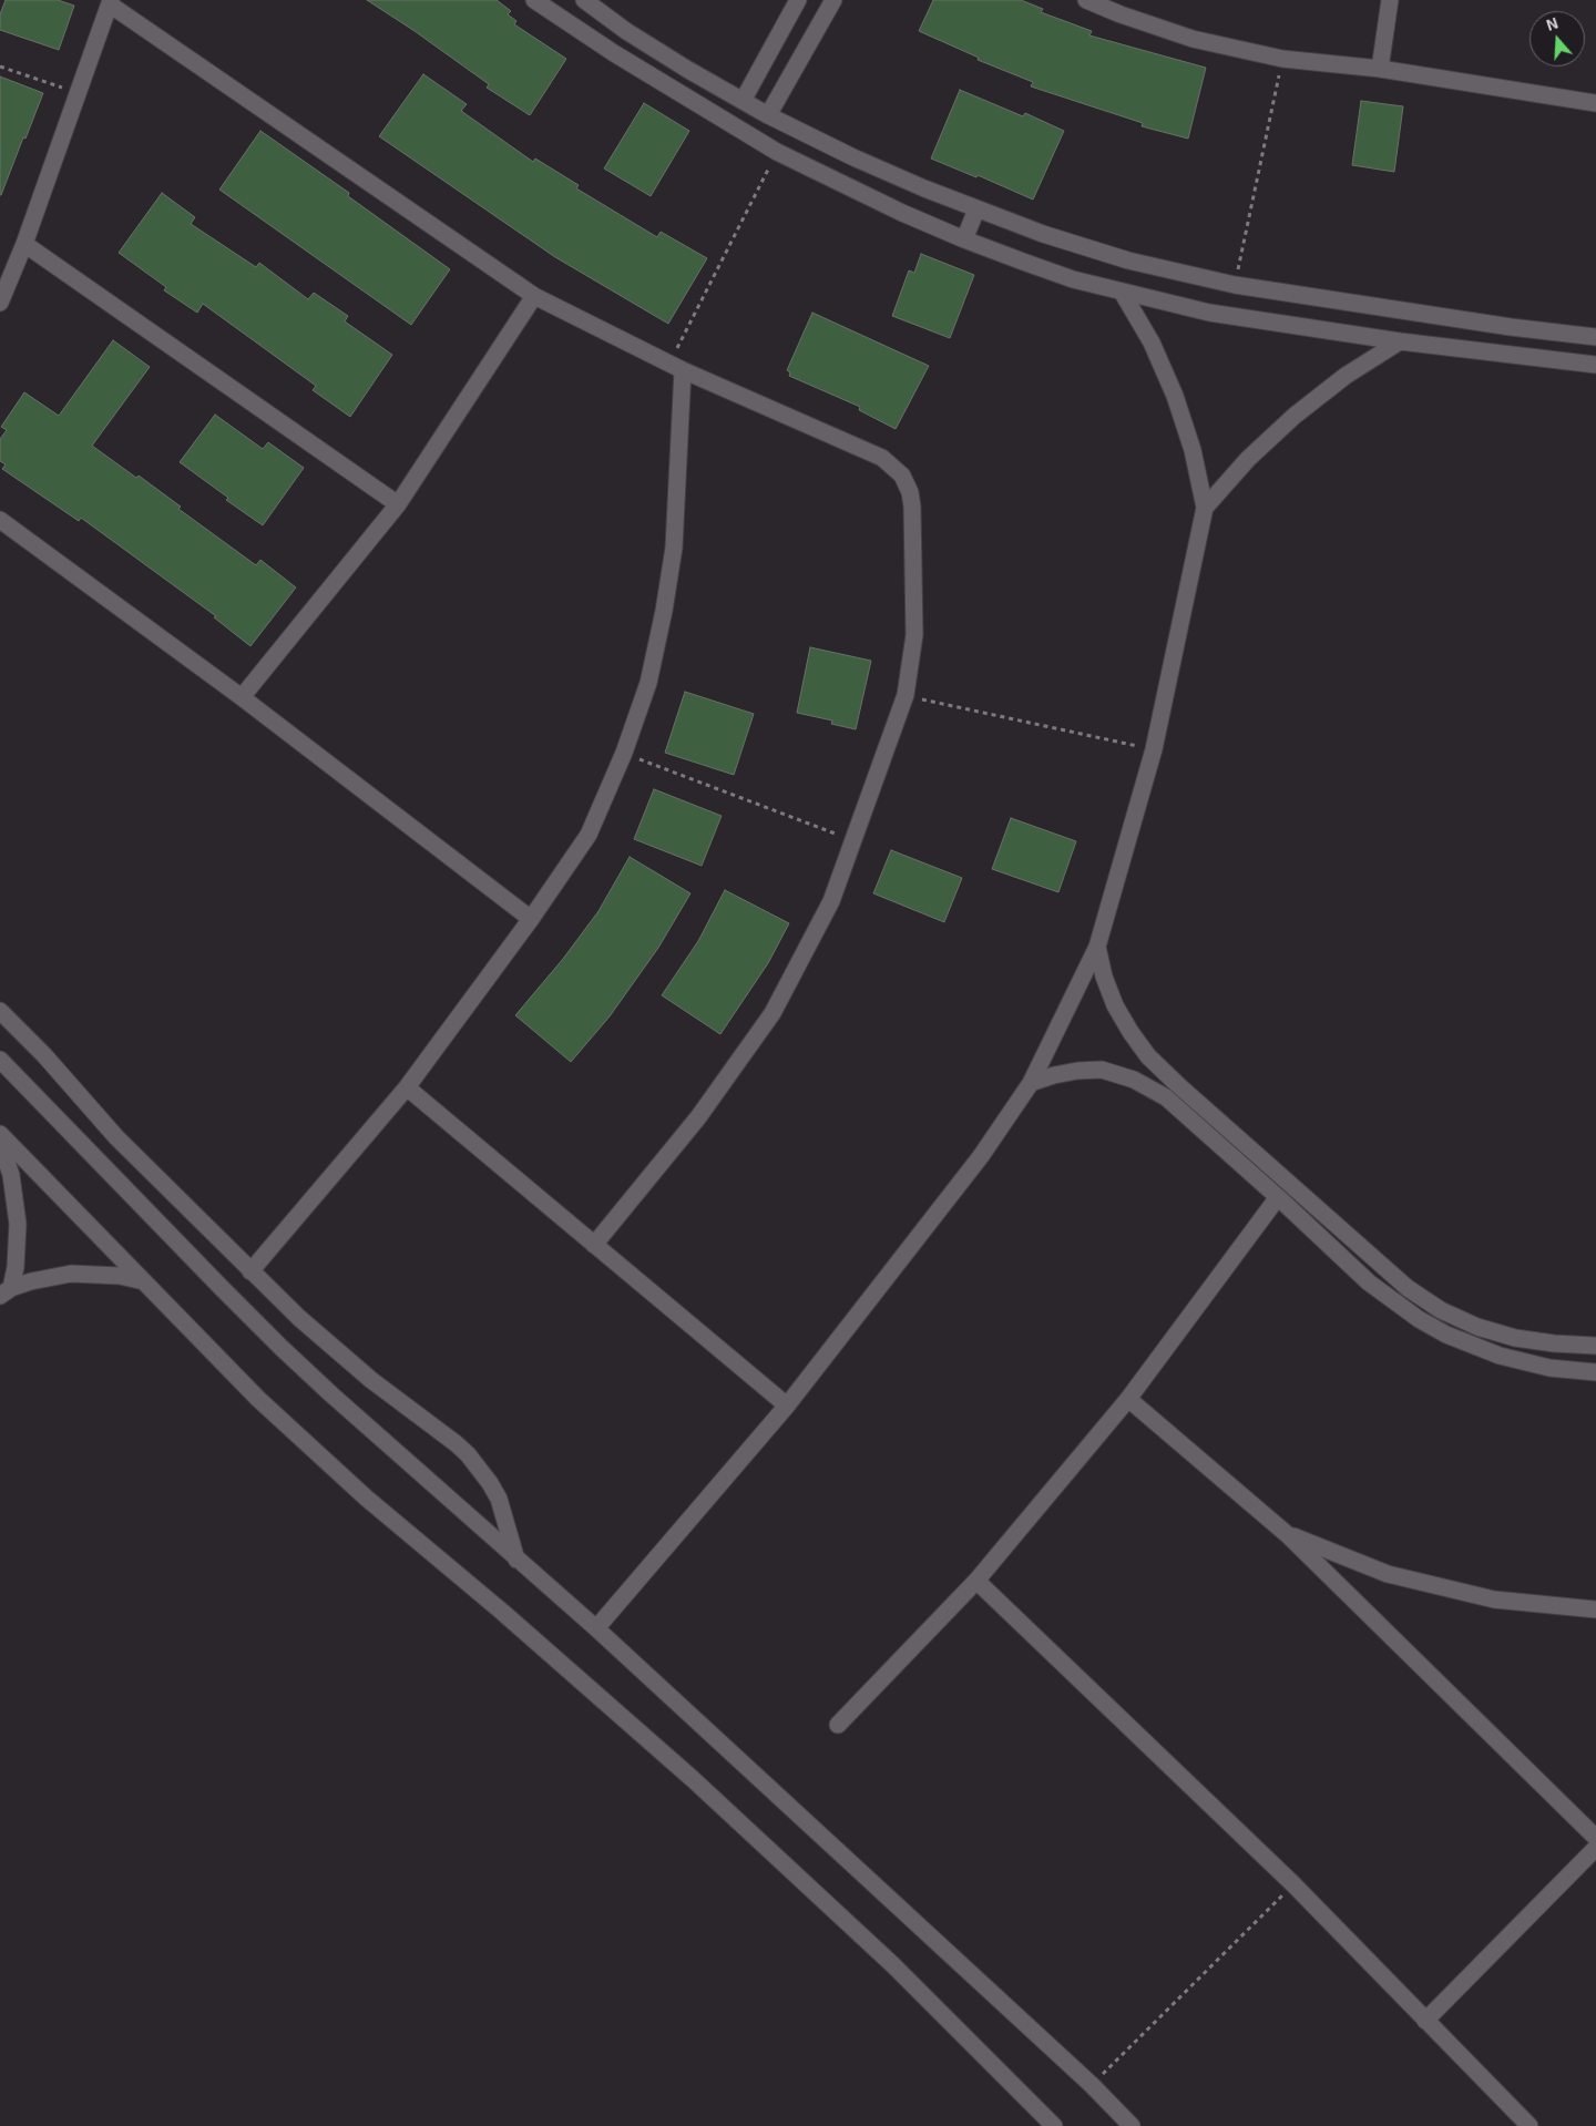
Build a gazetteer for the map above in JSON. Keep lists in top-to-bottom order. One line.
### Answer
{"north":"top"}
